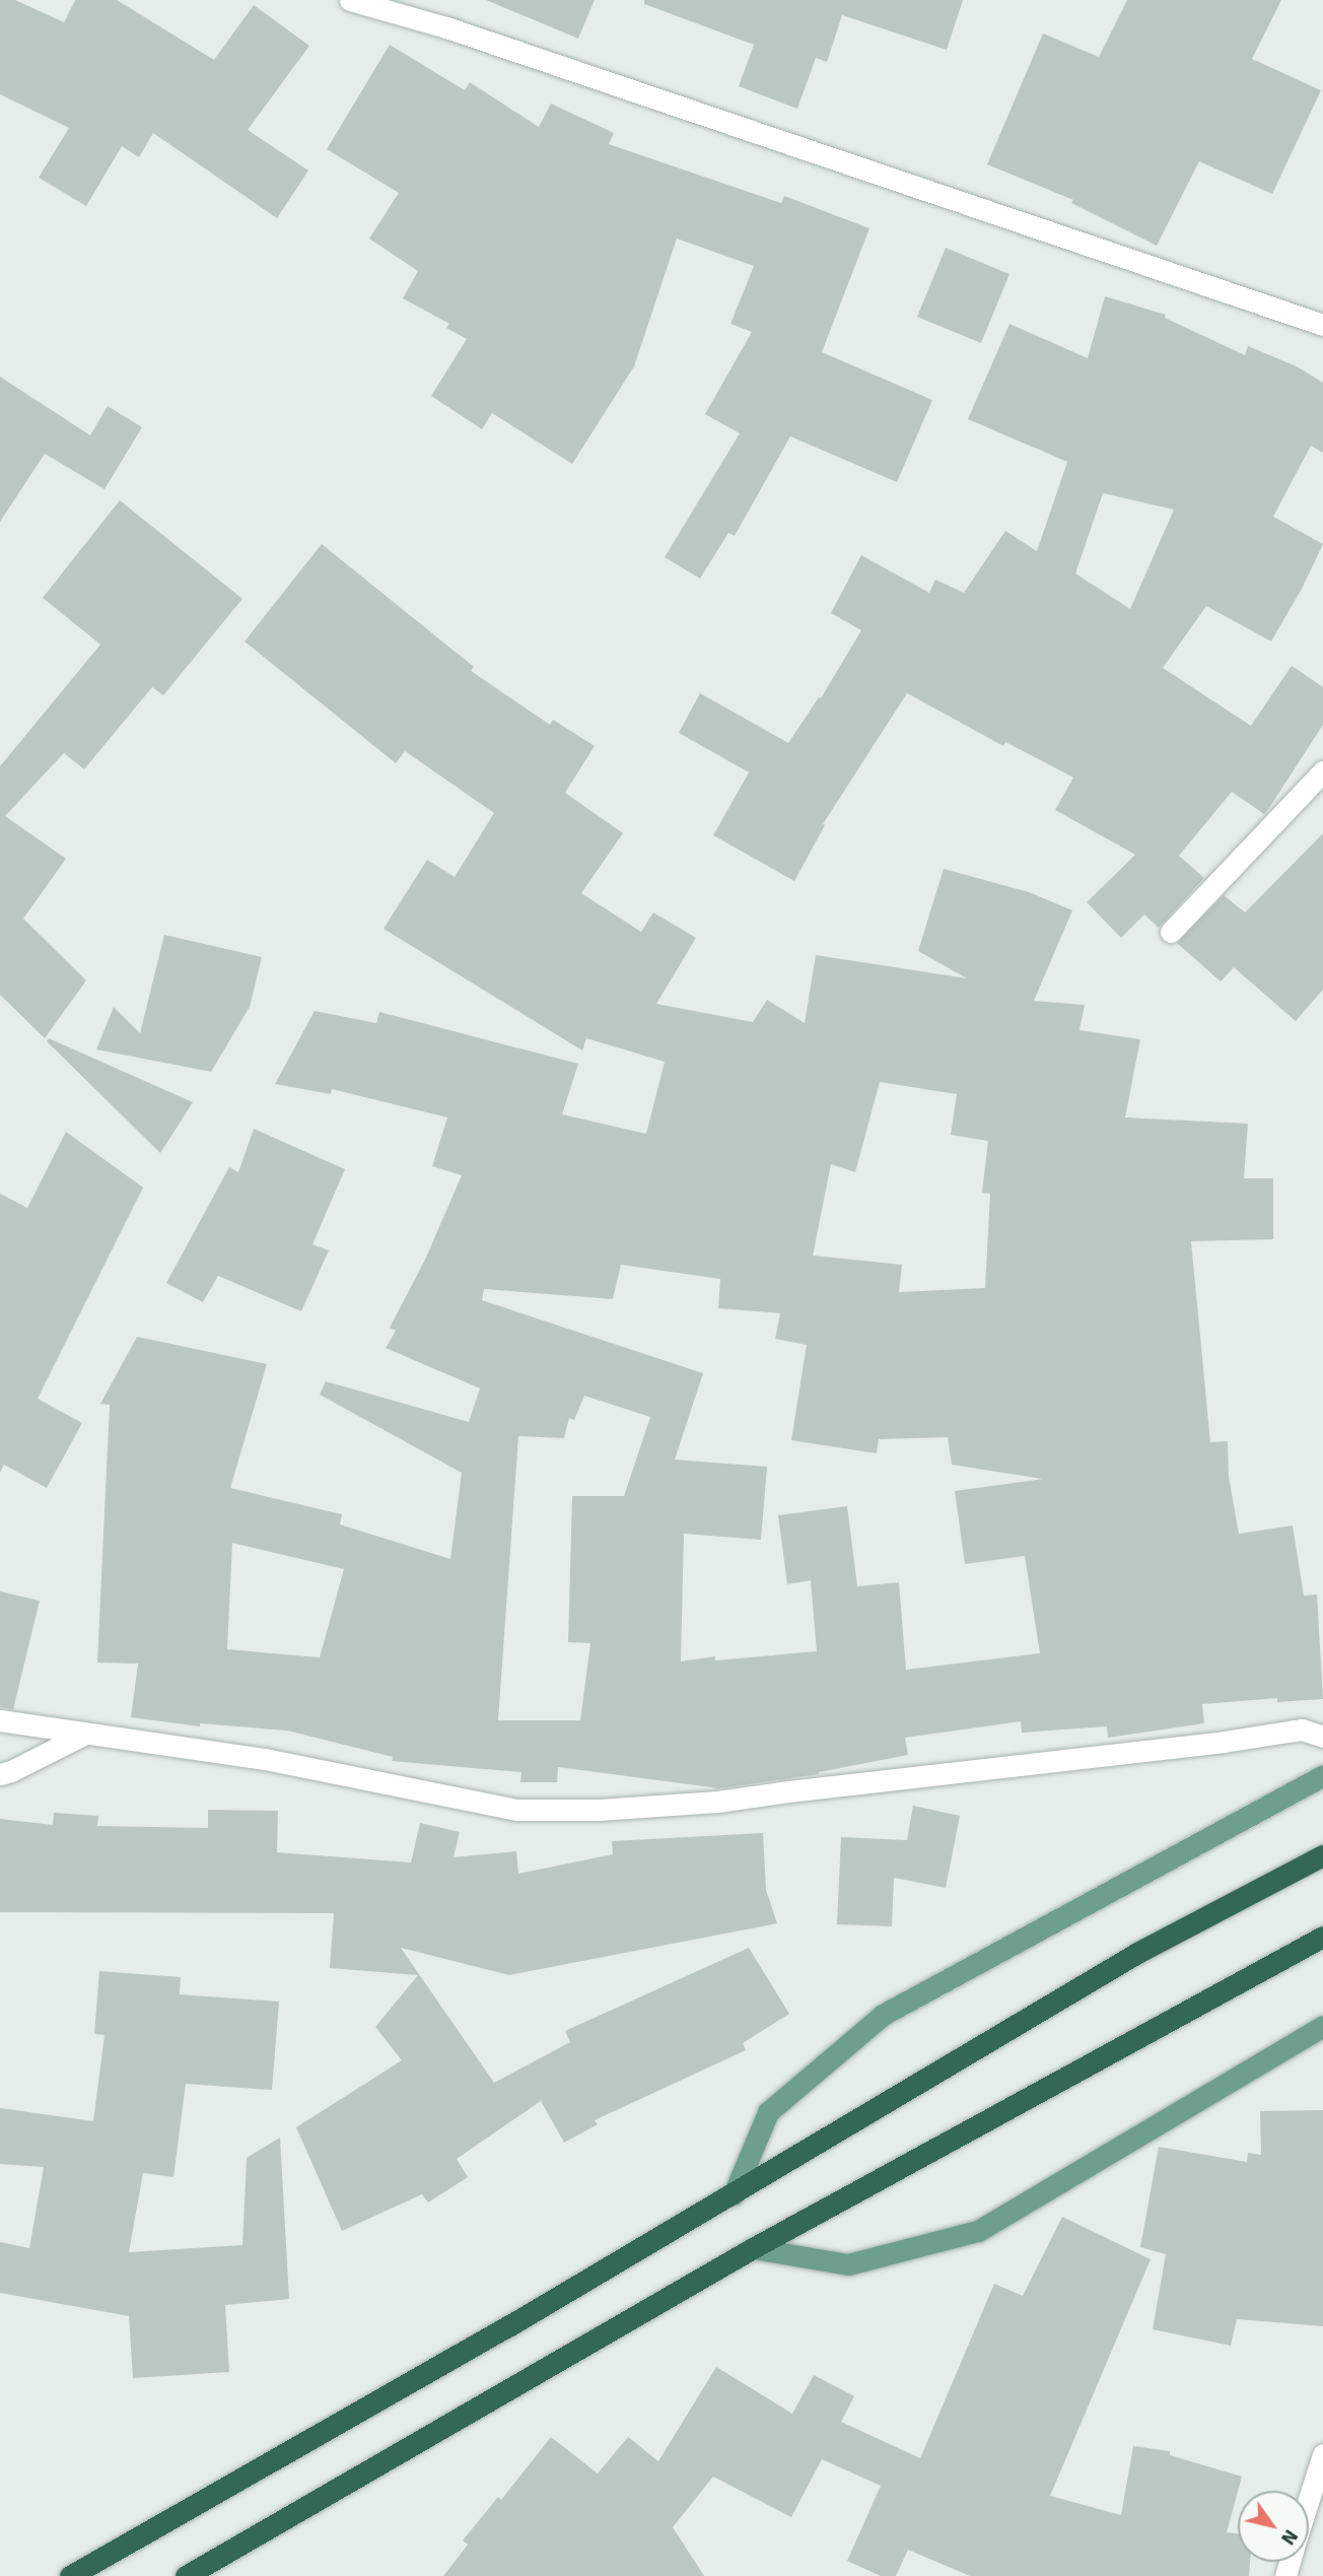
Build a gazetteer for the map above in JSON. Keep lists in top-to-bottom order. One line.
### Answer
{"north":"bottom right"}
